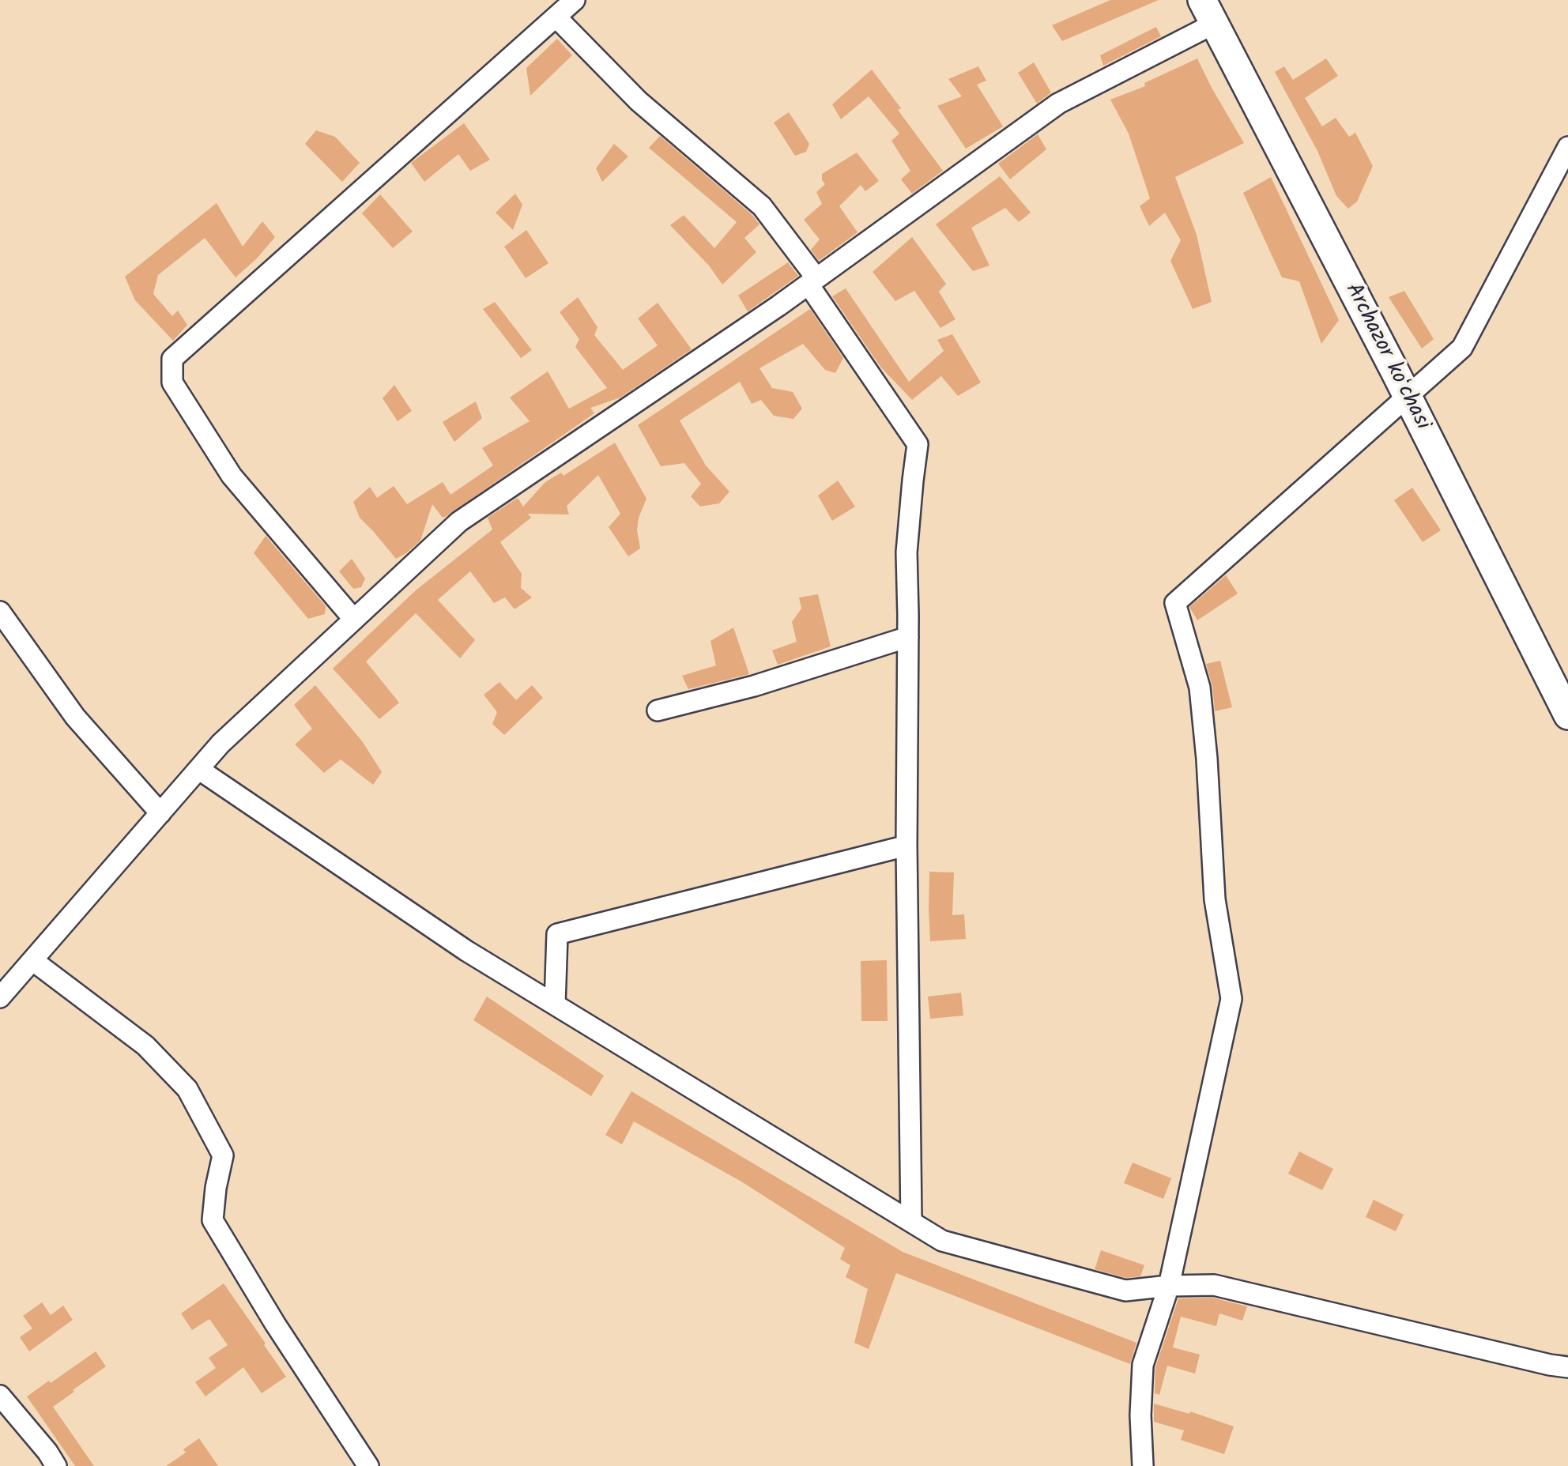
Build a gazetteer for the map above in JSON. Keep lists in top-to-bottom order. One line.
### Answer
{"streets":{"street":["Archazor koʻchasi"]}}
